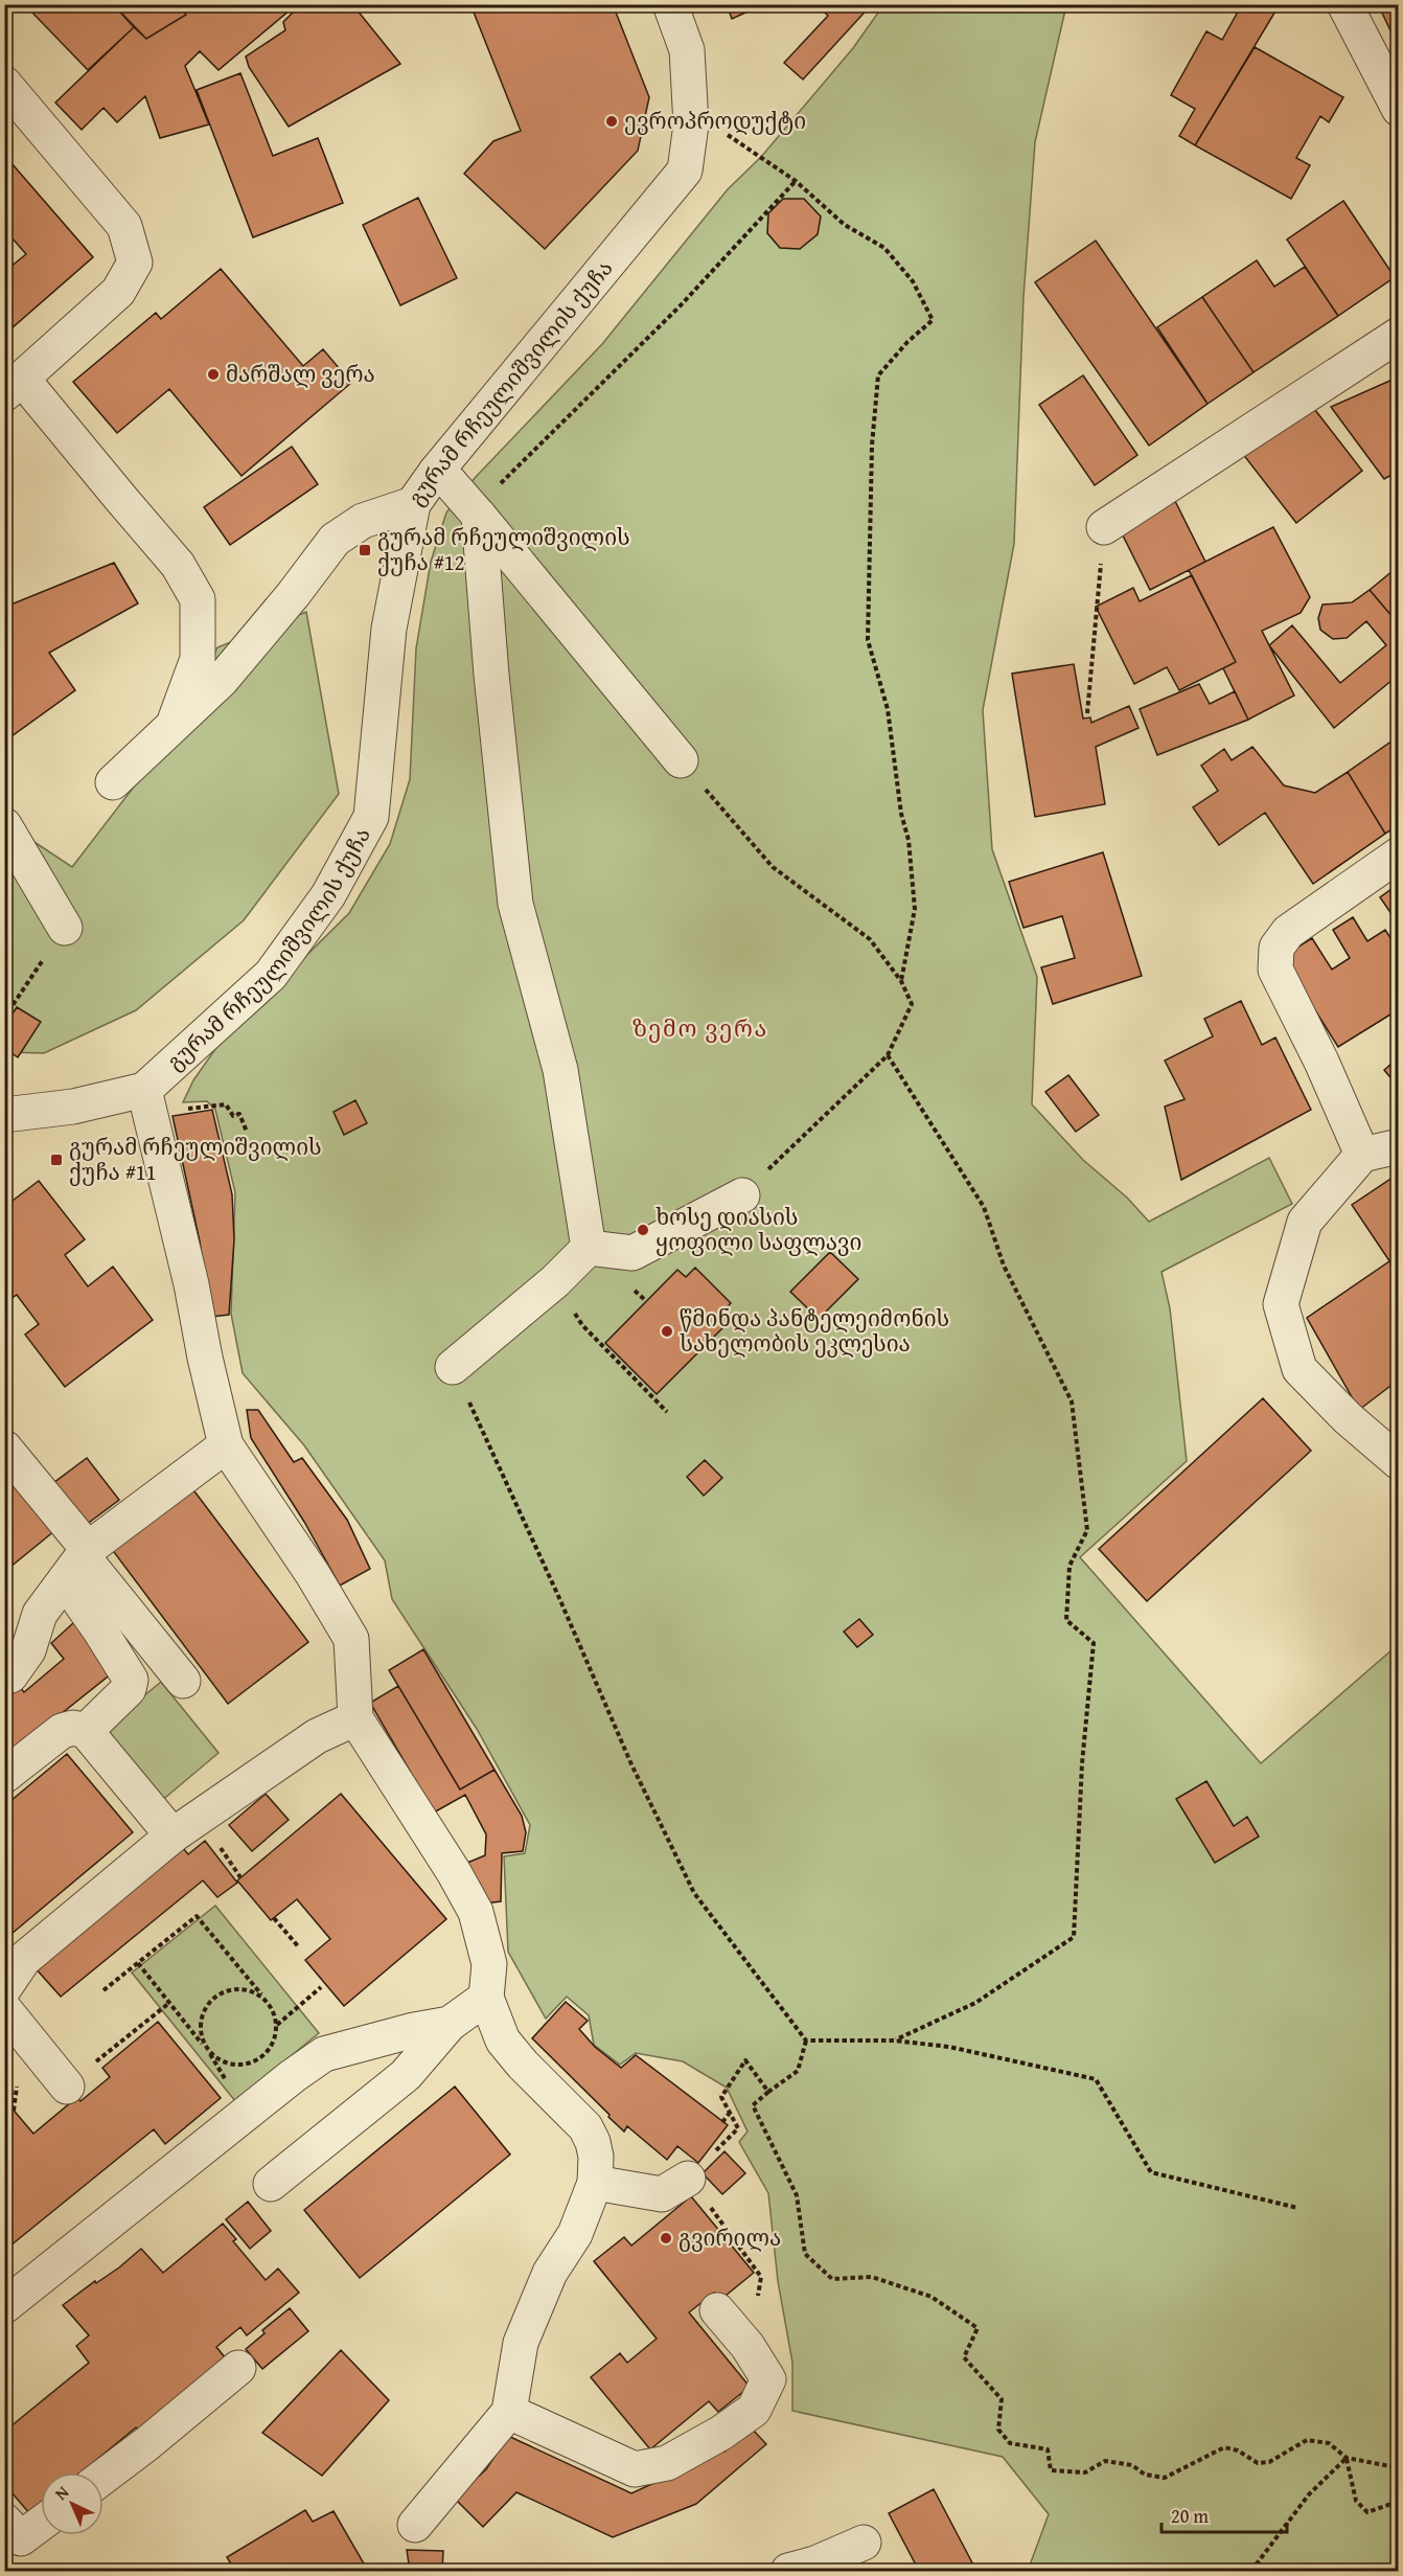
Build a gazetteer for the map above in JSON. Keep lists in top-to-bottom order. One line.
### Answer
{"streets":{"street":["გურამ რჩეულიშვილის ქუჩა"]},"districts":["ზემო ვერა"],"places":{"other":["ევროპროდუქტი","მარშალ ვერა","ხოსე დიასის ყოფილი საფლავი","წმინდა პანტელეიმონის სახელობის ეკლესია","გვირილა"],"transit":["გურამ რჩეულიშვილის ქუჩა #12","გურამ რჩეულიშვილის ქუჩა #11"]},"scale_bar":"20 m","north":"top left"}
